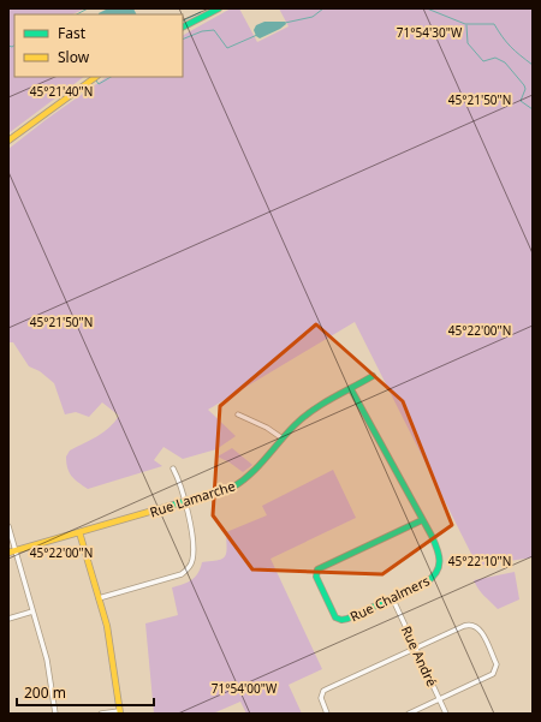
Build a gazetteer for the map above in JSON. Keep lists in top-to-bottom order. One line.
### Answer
{"streets":{"street":["Rue Lamarche","Rue Chalmers","Rue André"]},"crossings":[["Rue Lamarche","Rue Chalmers"],["Rue Chalmers","Rue André"]],"legend":["Fast","Slow"],"scale_bar":"200 m","coordinates":["71°54'30\"W","45°21'40\"N","45°21'50\"N","45°22'00\"N","45°22'10\"N","71°54'00\"W"]}
